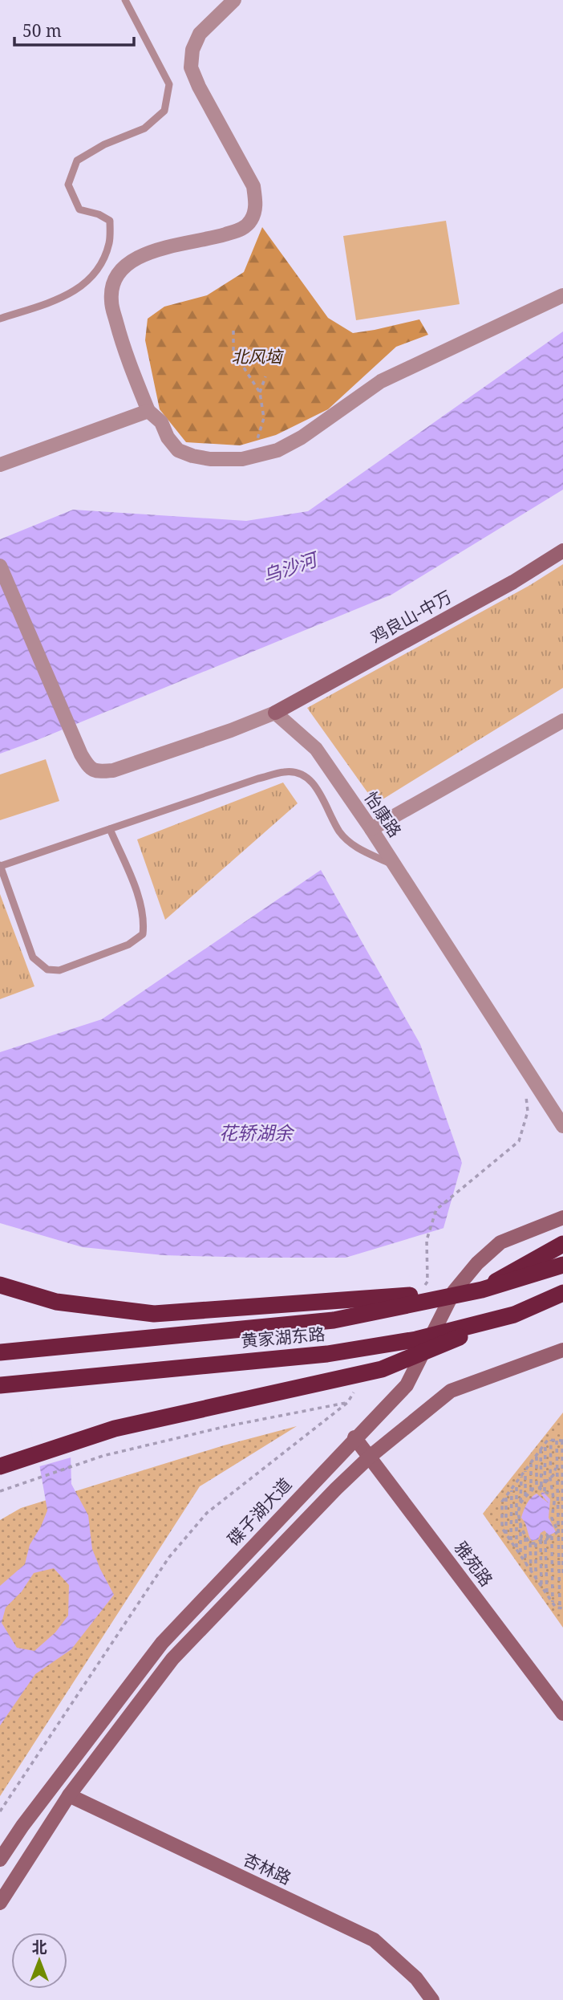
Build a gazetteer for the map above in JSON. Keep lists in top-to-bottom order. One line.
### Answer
{"streets":{"highway":["黄家湖东路"],"main road":["鸡良山-中万","碟子湖大道","雅苑路","杏林路"],"street":["怡康路"]},"crossings":[["鸡良山-中万","怡康路"],["碟子湖大道","雅苑路"]],"water":["乌沙河","花轿湖余"],"parks":["北风垴"],"scale_bar":"50 m","north":"top"}
